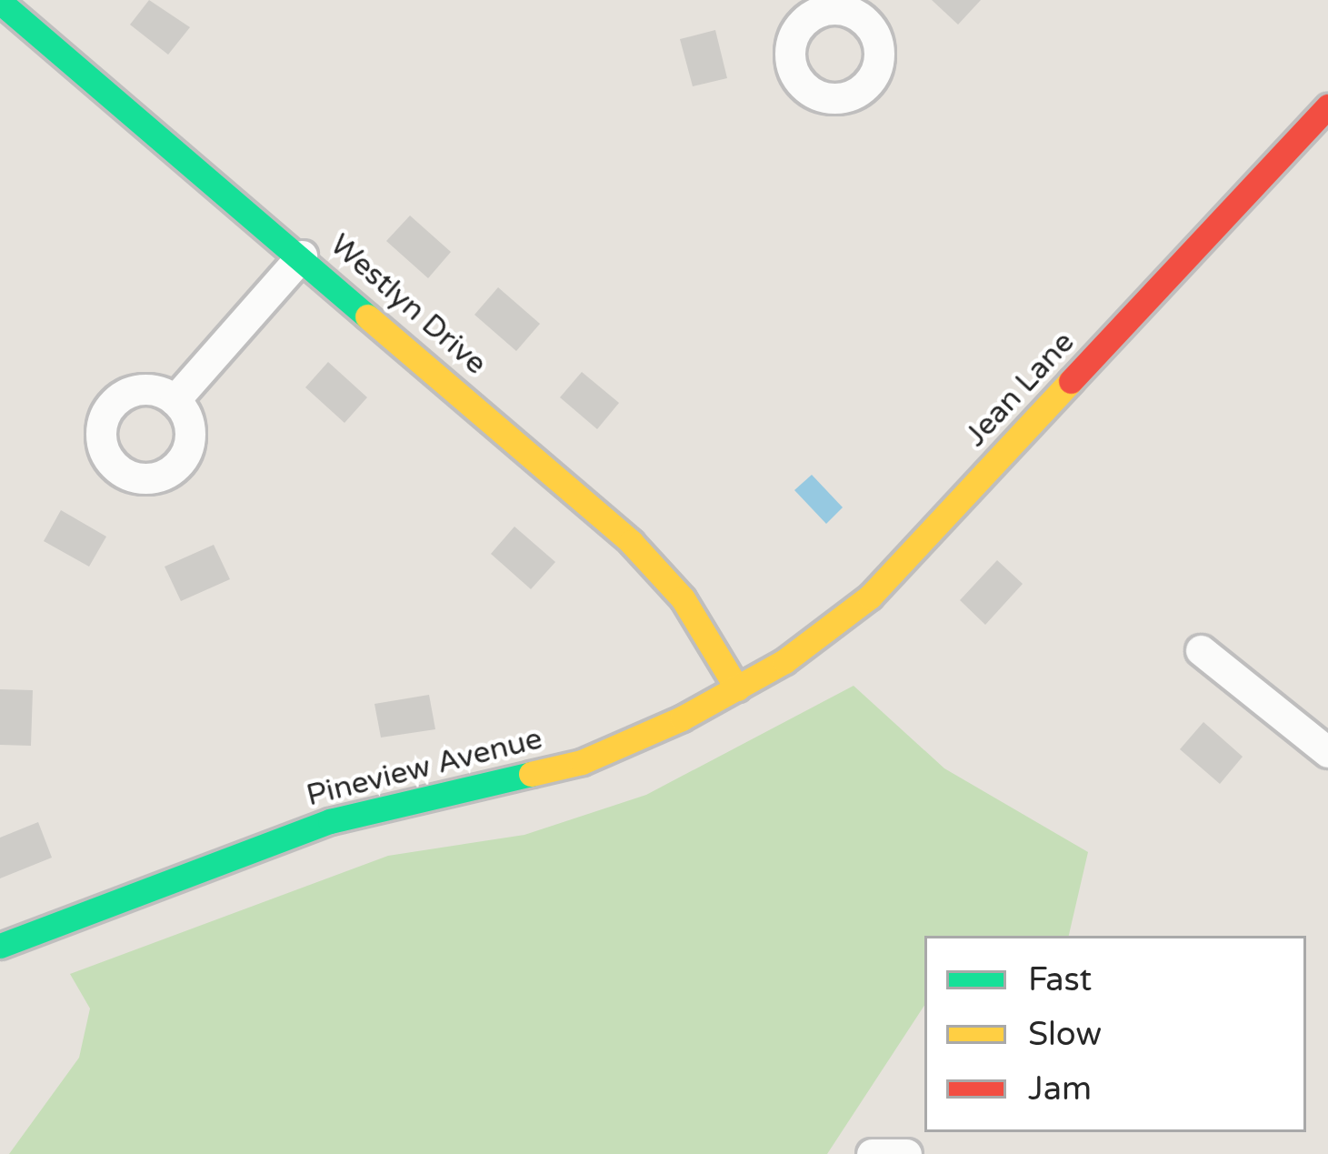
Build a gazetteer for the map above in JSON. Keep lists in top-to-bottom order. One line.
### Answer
{"streets":{"street":["Westlyn Drive","Jean Lane","Pineview Avenue"]},"crossings":[["Westlyn Drive","Jean Lane"],["Westlyn Drive","Pineview Avenue"],["Jean Lane","Pineview Avenue"]],"legend":["Fast","Slow","Jam"]}
